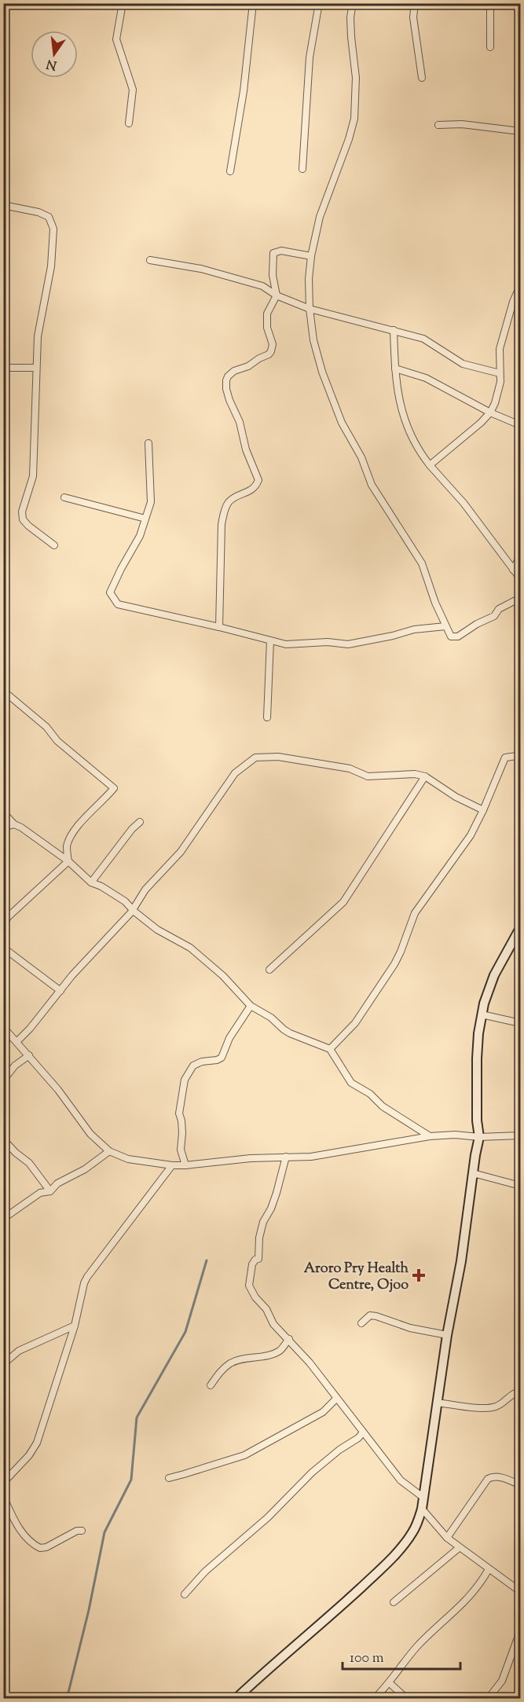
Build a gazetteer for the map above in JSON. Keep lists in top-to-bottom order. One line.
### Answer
{"places":{"health":["Aroro Pry Health Centre, Ojoo"]},"scale_bar":"100 m","north":"bottom"}
